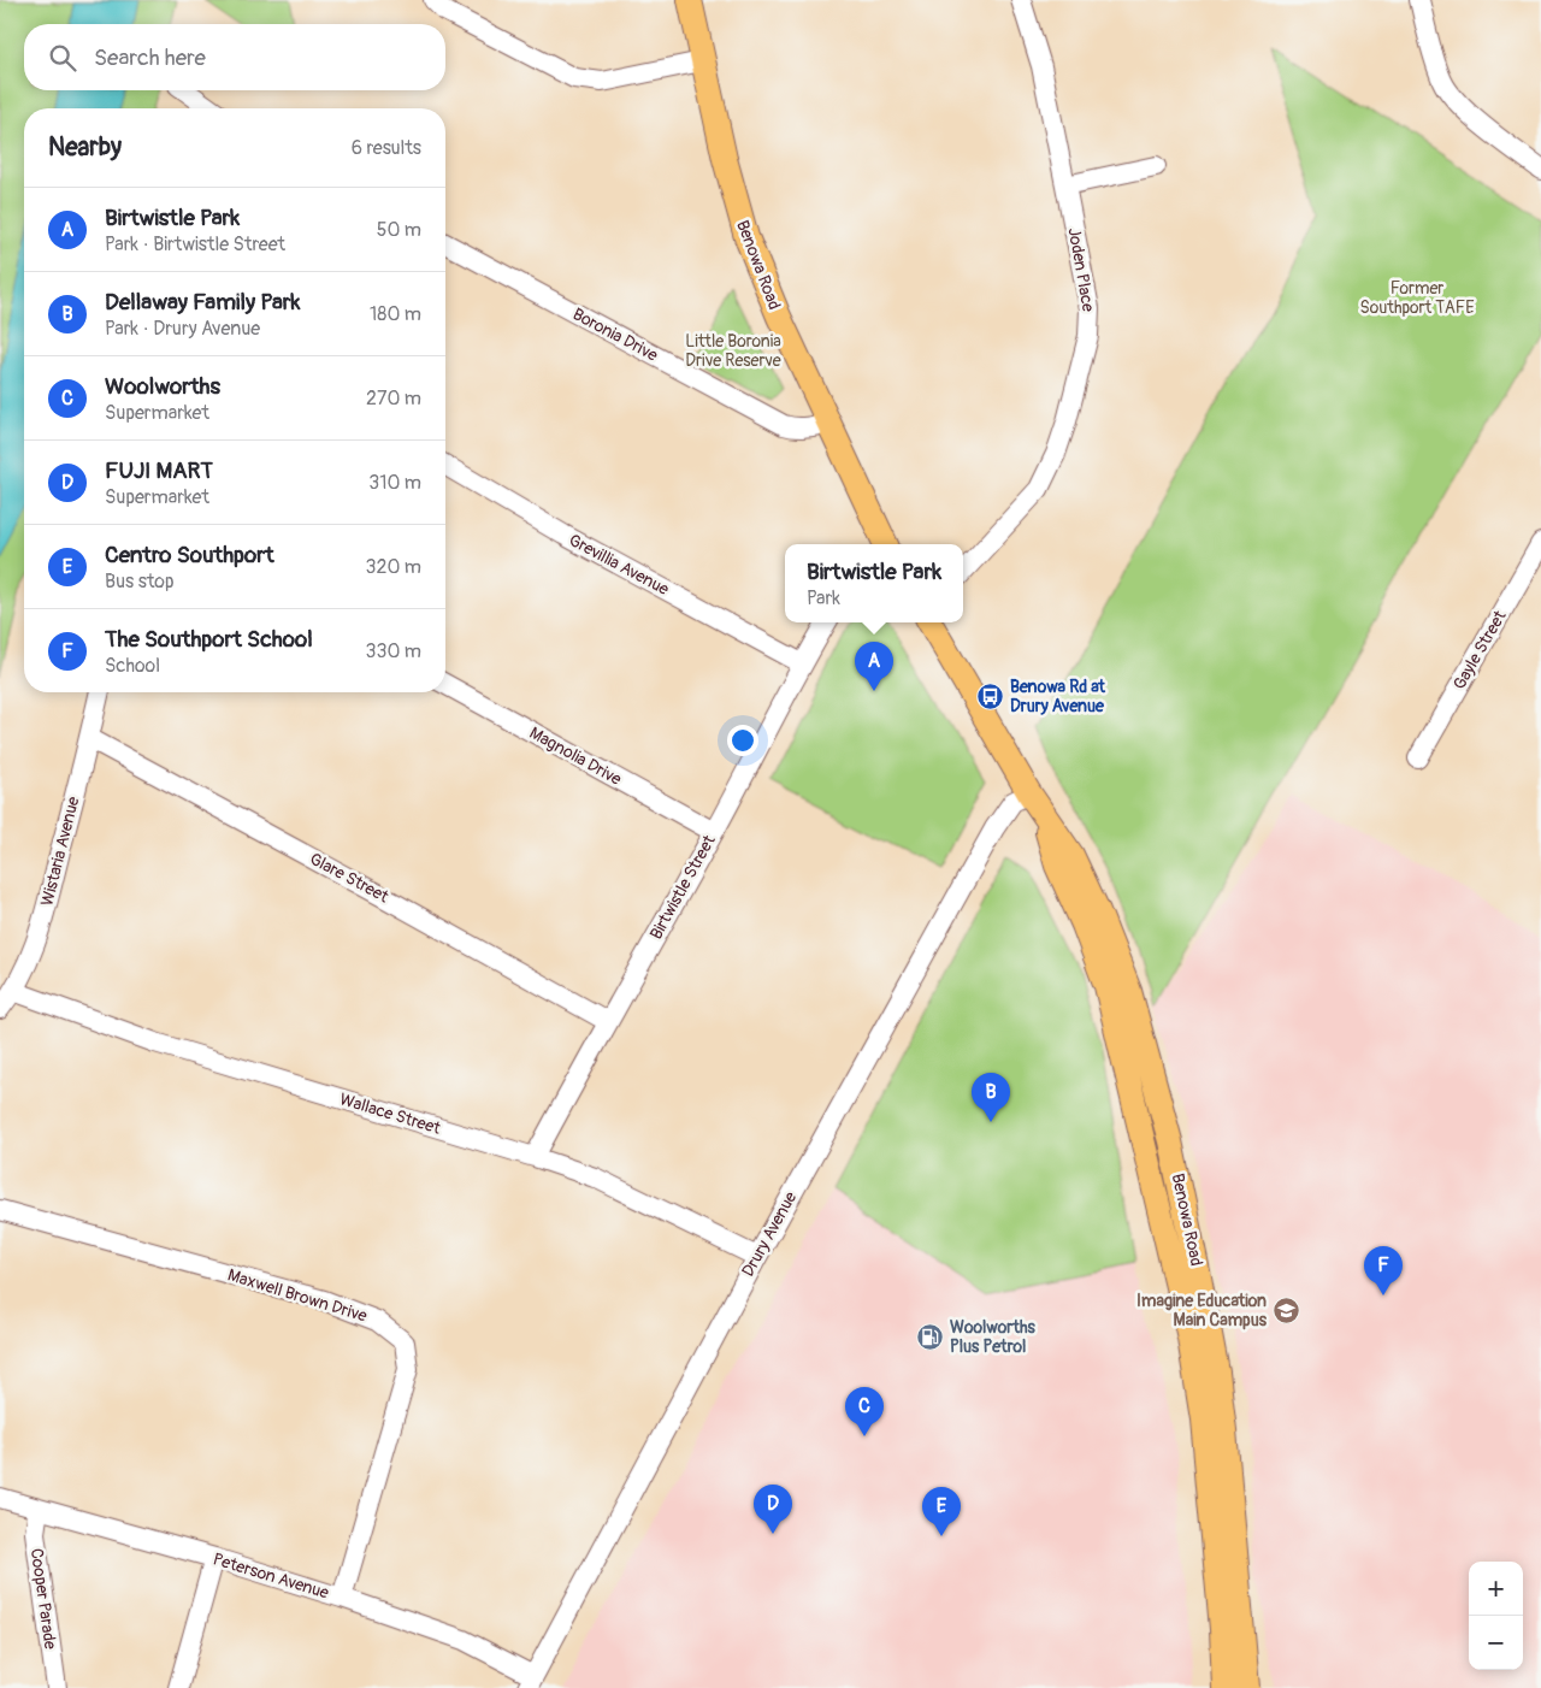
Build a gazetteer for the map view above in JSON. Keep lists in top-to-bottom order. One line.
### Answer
{"streets":{"main road":["Benowa Road"],"street":["Joden Place","Boronia Drive","Grevillia Avenue","Gayle Street","Magnolia Drive","Wistaria Avenue","Glare Street","Birtwistle Street","Wallace Street","Drury Avenue","Maxwell Brown Drive","Peterson Avenue","Cooper Parade"]},"crossings":[["Benowa Road","Boronia Drive"],["Benowa Road","Drury Avenue"],["Grevillia Avenue","Birtwistle Street"],["Magnolia Drive","Birtwistle Street"],["Wistaria Avenue","Glare Street"],["Wistaria Avenue","Wallace Street"],["Glare Street","Birtwistle Street"],["Birtwistle Street","Wallace Street"],["Wallace Street","Drury Avenue"],["Drury Avenue","Peterson Avenue"],["Maxwell Brown Drive","Peterson Avenue"],["Peterson Avenue","Cooper Parade"]],"parks":["Former Southport TAFE","Little Boronia Drive Reserve"],"places":{"bus stop":["Benowa Rd at Drury Avenue"],"school or university":["Imagine Education Main Campus"],"fuel station":["Woolworths Plus Petrol"]},"page":{"search":"Search here","heading":["Nearby","6 results"],"list":[{"mark":"A","name":"Birtwistle Park","note":"Park · Birtwistle Street","value":"50 m"},{"mark":"B","name":"Dellaway Family Park","note":"Park · Drury Avenue","value":"180 m"},{"mark":"C","name":"Woolworths","note":"Supermarket","value":"270 m"},{"mark":"D","name":"FUJI MART","note":"Supermarket","value":"310 m"},{"mark":"E","name":"Centro Southport","note":"Bus stop","value":"320 m"},{"mark":"F","name":"The Southport School","note":"School","value":"330 m"}],"popup":["Birtwistle Park","Park"],"pins":["A","B","F","C","D","E"],"map_buttons":["+","−"]}}
